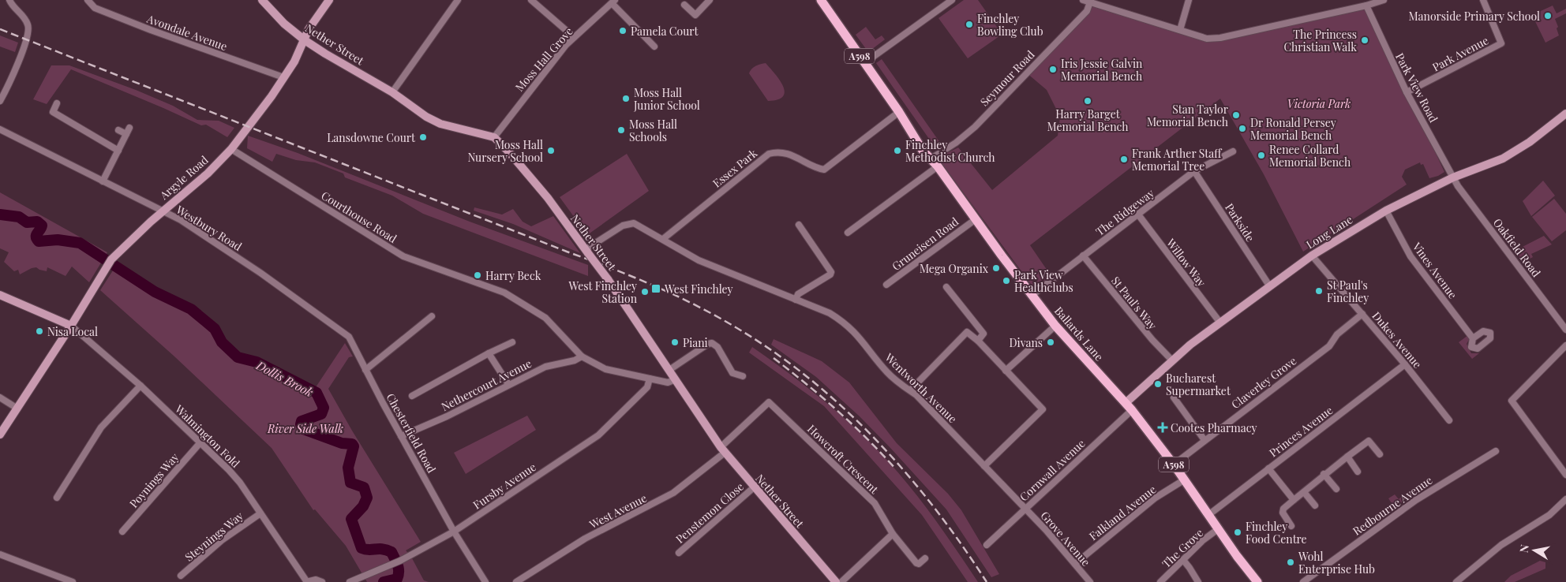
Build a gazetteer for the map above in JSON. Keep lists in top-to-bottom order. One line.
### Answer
{"streets":{"main road":["A598","Ballards Lane"],"street":["Avondale Avenue","Nether Street","Park Avenue","Moss Hall Grove","Seymour Road","Park View Road","Essex Park","Argyle Road","The Ridgeway","Courthouse Road","Parkside","Westbury Road","Long Lane","Gruneisen Road","Oakfield Road","Willow Way","Vines Avenue","St Paul's Way","Dukes Avenue","Claverley Grove","Nethercourt Avenue","Wentworth Avenue","Princes Avenue","Chesterfield Road","Walmington Fold","Howcroft Crescent","Cornwall Avenue","Poynings Way","Fursby Avenue","Redbourne Avenue","West Avenue","Penstemon Close","Falkland Avenue","Steynings Way","Grove Avenue","The Grove"]},"crossings":[["Avondale Avenue","Argyle Road"],["Nether Street","Moss Hall Grove"],["Nether Street","Argyle Road"],["Nether Street","Courthouse Road"],["Nether Street","Howcroft Crescent"],["Nether Street","West Avenue"],["Nether Street","Penstemon Close"],["Park Avenue","Park View Road"],["Seymour Road","Ballards Lane"],["Park View Road","Long Lane"],["Park View Road","Oakfield Road"],["Essex Park","Ballards Lane"],["Essex Park","Wentworth Avenue"],["Argyle Road","Courthouse Road"],["Argyle Road","Westbury Road"],["Argyle Road","Walmington Fold"],["The Ridgeway","Parkside"],["The Ridgeway","Willow Way"],["The Ridgeway","St Paul's Way"],["The Ridgeway","Ballards Lane"],["Courthouse Road","Nethercourt Avenue"],["Courthouse Road","Fursby Avenue"],["Parkside","Long Lane"],["Westbury Road","Chesterfield Road"],["Long Lane","Oakfield Road"],["Long Lane","Willow Way"],["Long Lane","Vines Avenue"],["Long Lane","St Paul's Way"],["Long Lane","Ballards Lane"],["Long Lane","Dukes Avenue"],["Long Lane","Cornwall Avenue"],["Gruneisen Road","Ballards Lane"],["Ballards Lane","Claverley Grove"],["Ballards Lane","Princes Avenue"],["Ballards Lane","Cornwall Avenue"],["Ballards Lane","Falkland Avenue"],["Ballards Lane","The Grove"],["Dukes Avenue","Claverley Grove"],["Dukes Avenue","Princes Avenue"],["Nethercourt Avenue","Chesterfield Road"],["Wentworth Avenue","Cornwall Avenue"],["Wentworth Avenue","Grove Avenue"],["Chesterfield Road","Fursby Avenue"],["Walmington Fold","Poynings Way"],["Walmington Fold","Steynings Way"],["Howcroft Crescent","West Avenue"],["Cornwall Avenue","Grove Avenue"],["Falkland Avenue","Grove Avenue"]],"water":["Dollis Brook"],"parks":["Victoria Park","River Side Walk"],"places":{"other":["Manorside Primary School","Finchley Bowling Club","Pamela Court","The Princess Christian Walk","Iris Jessie Galvin Memorial Bench","Moss Hall Junior School","Harry Barget Memorial Bench","Stan Taylor Memorial Bench","Dr Ronald Persey Memorial Bench","Moss Hall Schools","Lansdowne Court","Moss Hall Nursery School","Finchley Methodist Church","Renee Collard Memorial Bench","Frank Arther Staff Memorial Tree","Mega Organix","Harry Beck","Park View Healthclubs","St Paul's Finchley","West Finchley Station","Nisa Local","Piani","Divans","Bucharest Supermarket","Finchley Food Centre","Wohl Enterprise Hub"],"transit":["West Finchley"],"health":["Cootes Pharmacy"]},"north":"left"}
